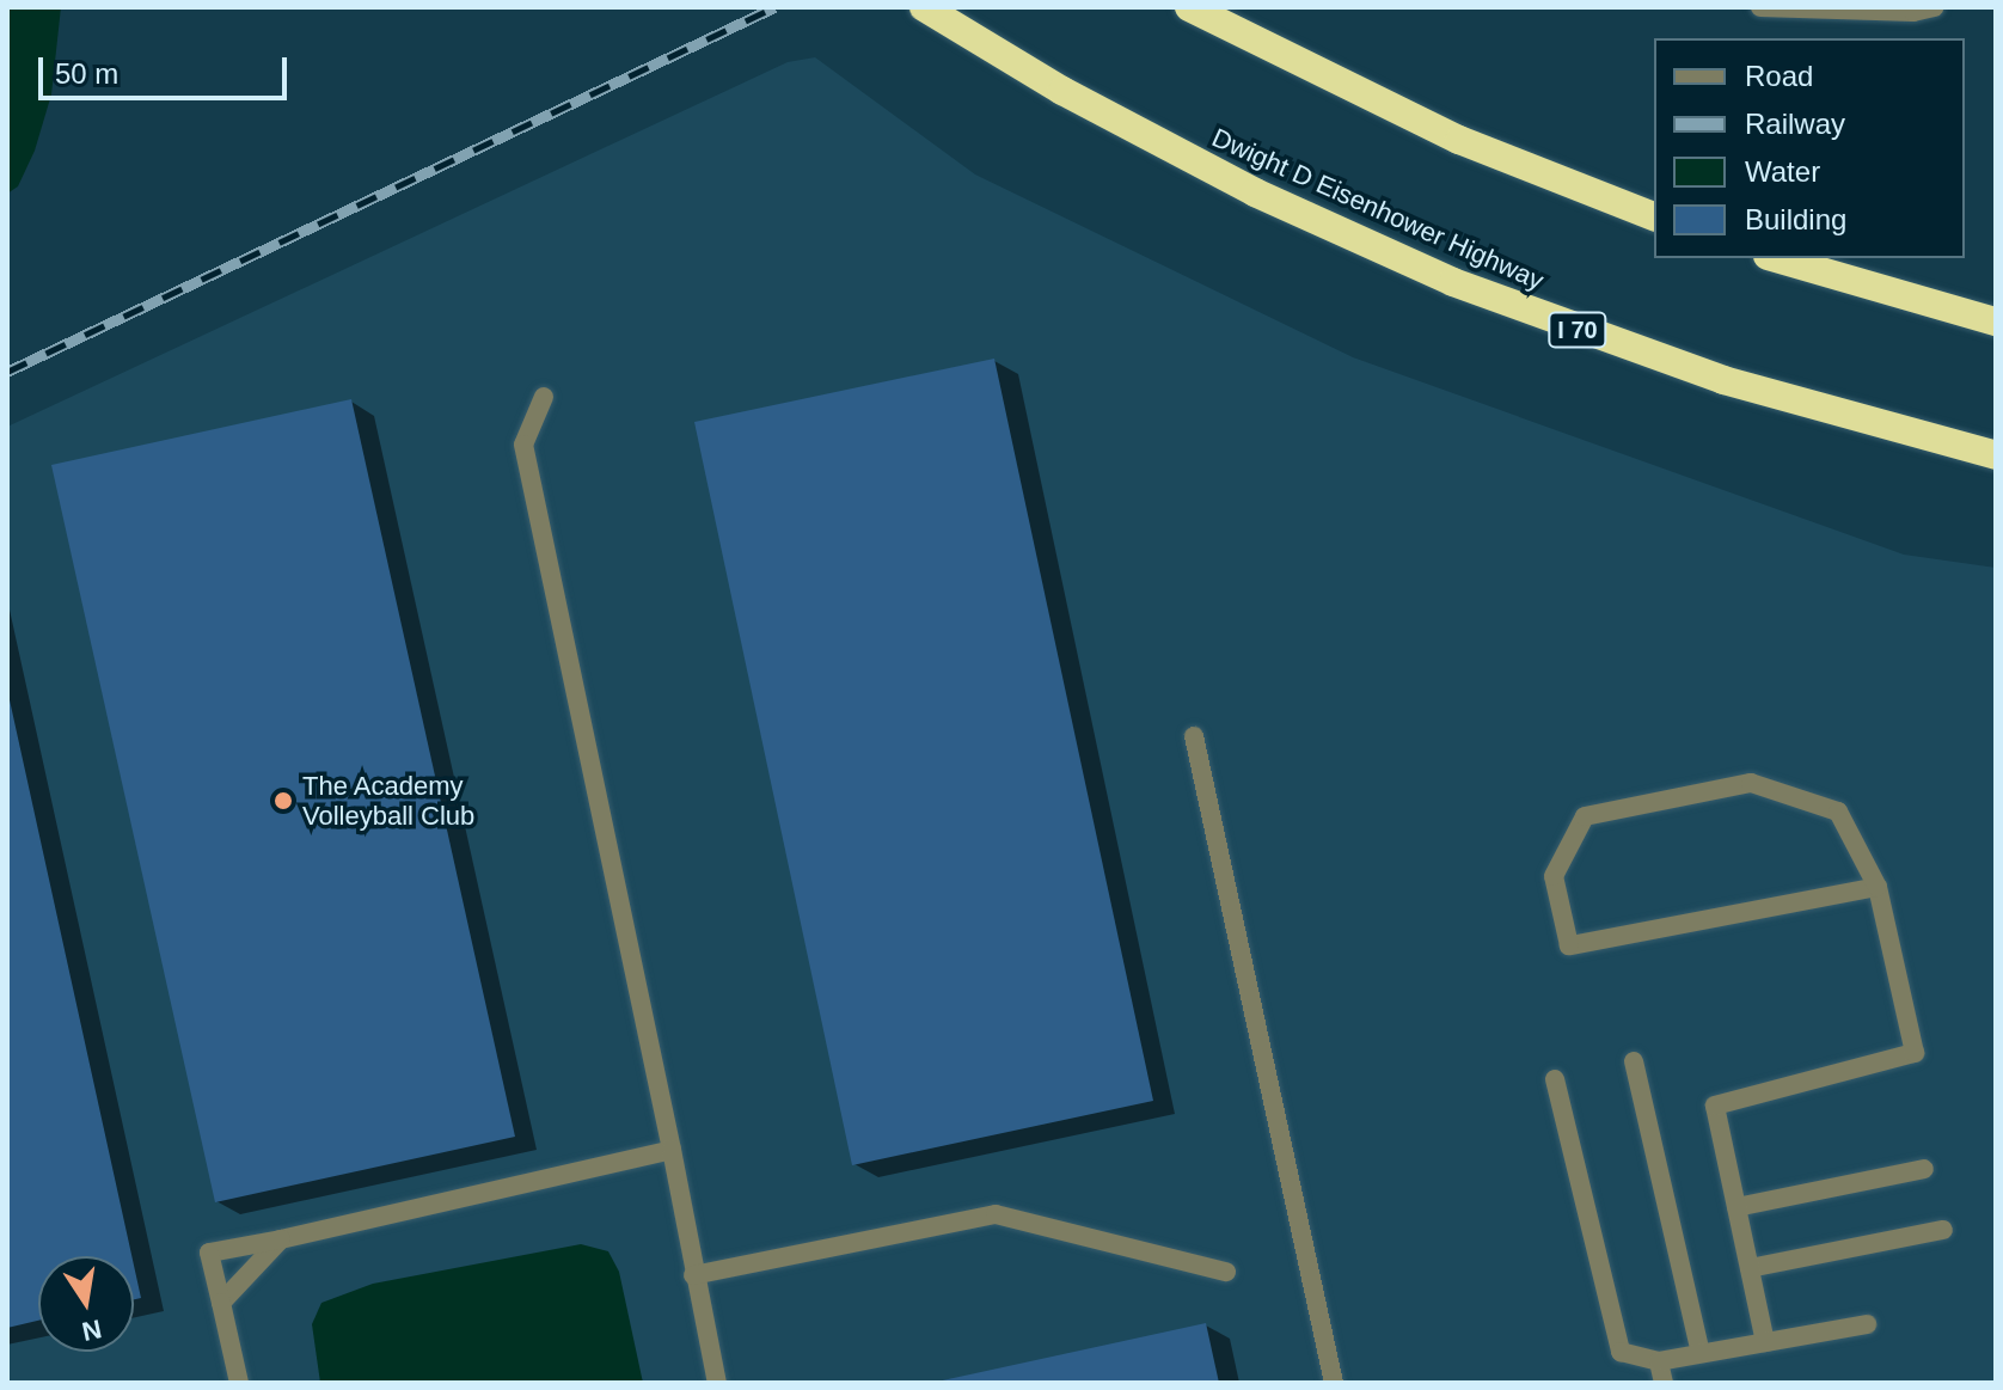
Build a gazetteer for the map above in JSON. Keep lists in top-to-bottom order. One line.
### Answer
{"streets":{"highway":["Dwight D Eisenhower Highway","I 70"]},"places":["The Academy Volleyball Club"],"legend":["Road","Railway","Water","Building"],"scale_bar":"50 m","north":"bottom"}
